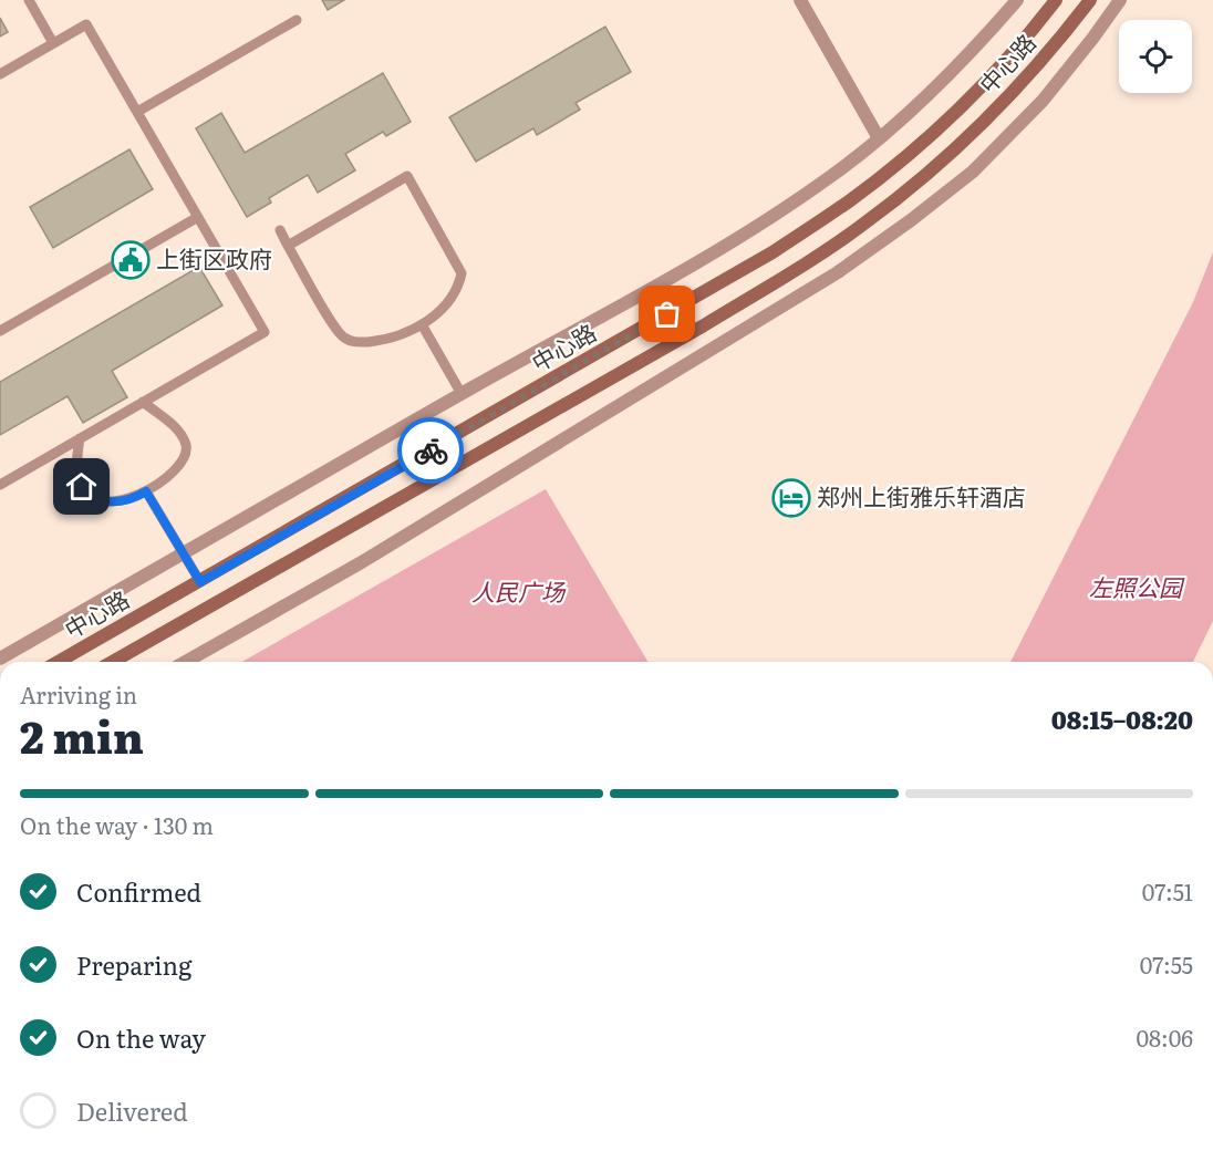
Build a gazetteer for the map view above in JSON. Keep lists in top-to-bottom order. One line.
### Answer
{"streets":{"main road":["中心路"]},"parks":["左照公园","人民广场"],"places":{"public building":["上街区政府"],"hotel":["郑州上街雅乐轩酒店"]},"page":{"heading":["2 min","Arriving in","08:15–08:20"],"bar":"On the way · 130 m","list":[["Confirmed","07:51"],["Preparing","07:55"],["On the way","08:06"],"Delivered"]}}
